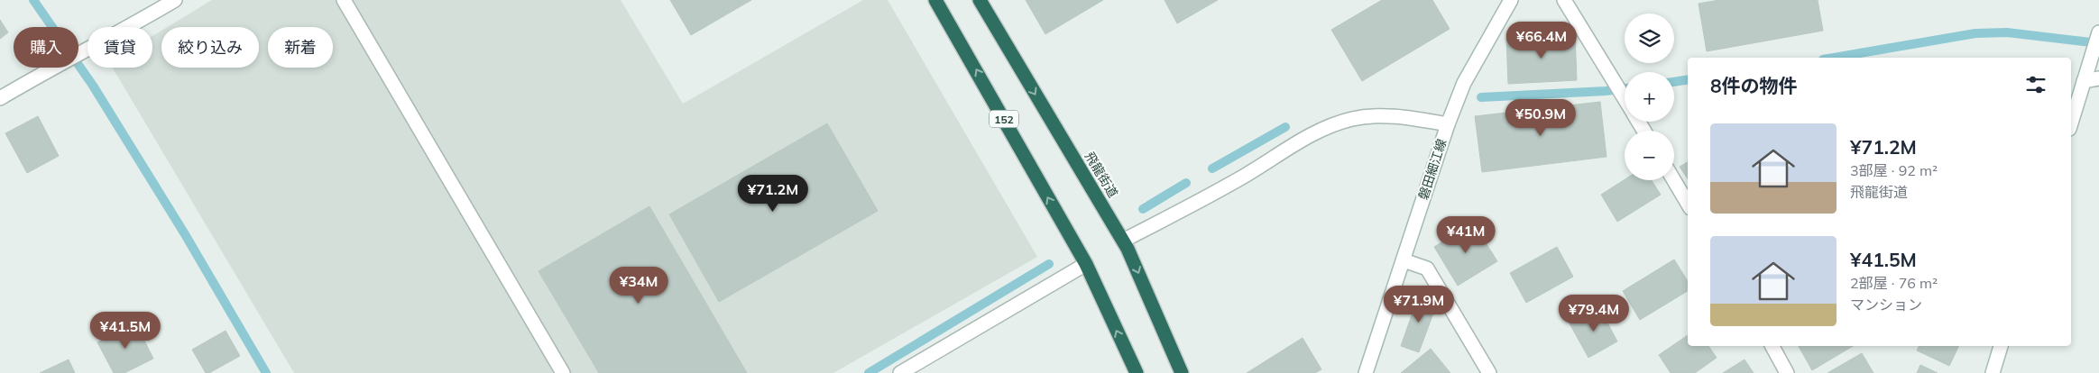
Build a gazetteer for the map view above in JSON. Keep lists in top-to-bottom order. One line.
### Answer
{"streets":{"highway":["152","飛龍街道"],"street":["磐田細江線"]},"page":{"map_buttons":["+","−"],"price":["¥66.4M","¥50.9M","¥71.2M","¥41M","¥34M","¥71.9M","¥79.4M","¥41.5M"],"chip":["購入","賃貸","絞り込み","新着"],"heading":"8件の物件","list":[{"name":"¥71.2M","note":"3部屋 · 92 m² · 飛龍街道"},{"name":"¥41.5M","note":"2部屋 · 76 m² · マンション"}]}}
